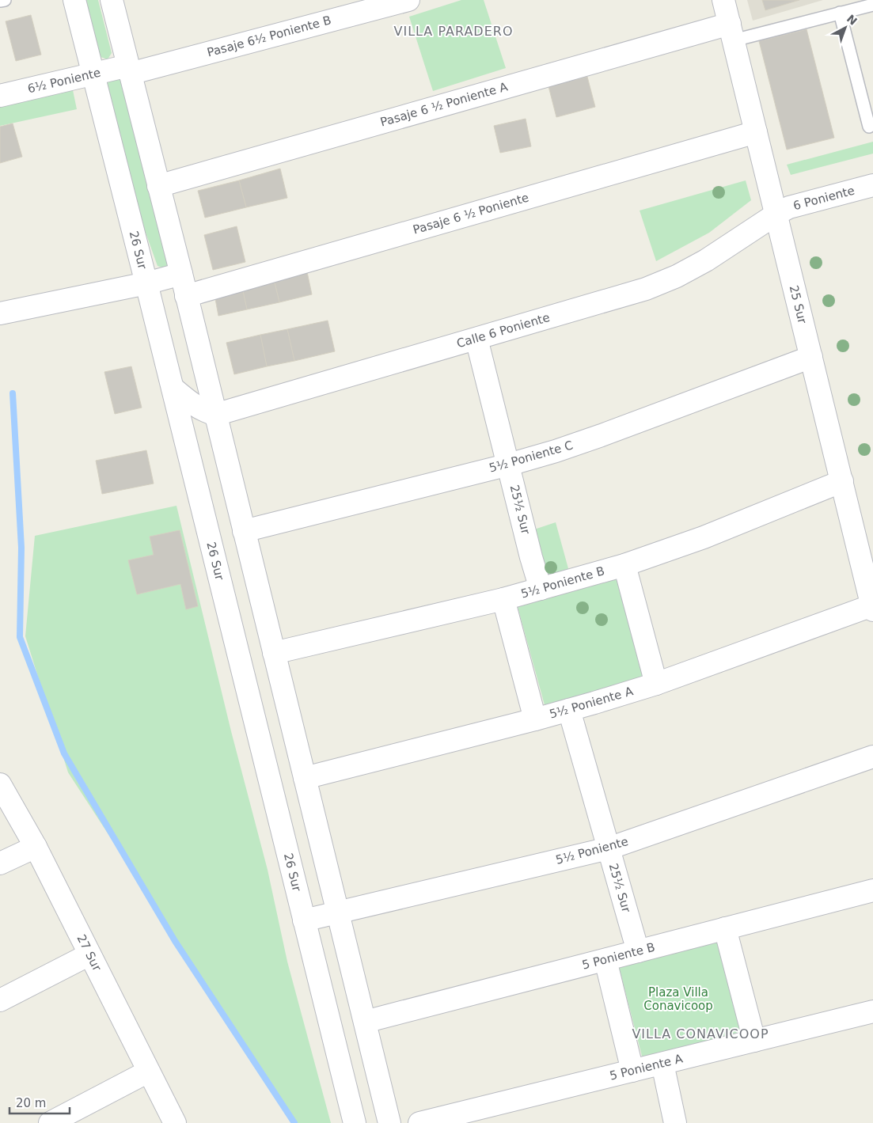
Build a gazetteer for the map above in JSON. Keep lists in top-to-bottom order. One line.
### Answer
{"streets":{"street":["Pasaje 6½ Poniente B","6½ Poniente","Pasaje 6 ½ Poniente A","6 Poniente","Pasaje 6 ½ Poniente","26 Sur","25 Sur","Calle 6 Poniente","5½ Poniente C","25½ Sur","5½ Poniente B","5½ Poniente A","5½ Poniente","27 Sur","5 Poniente B","5 Poniente A"]},"crossings":[["Pasaje 6½ Poniente B","6½ Poniente"],["6½ Poniente","26 Sur"],["Pasaje 6 ½ Poniente A","25 Sur"],["6 Poniente","25 Sur"],["6 Poniente","Calle 6 Poniente"],["Pasaje 6 ½ Poniente","25 Sur"],["26 Sur","5½ Poniente"],["25 Sur","Calle 6 Poniente"],["25 Sur","5½ Poniente C"],["25 Sur","5½ Poniente B"],["25 Sur","5½ Poniente A"],["Calle 6 Poniente","25½ Sur"],["5½ Poniente C","25½ Sur"],["25½ Sur","5½ Poniente B"],["25½ Sur","5½ Poniente A"],["25½ Sur","5½ Poniente"],["25½ Sur","5 Poniente B"]],"districts":["VILLA PARADERO","VILLA CONAVICOOP"],"parks":["Plaza Villa Conavicoop"],"scale_bar":"20 m","north":"top right"}
